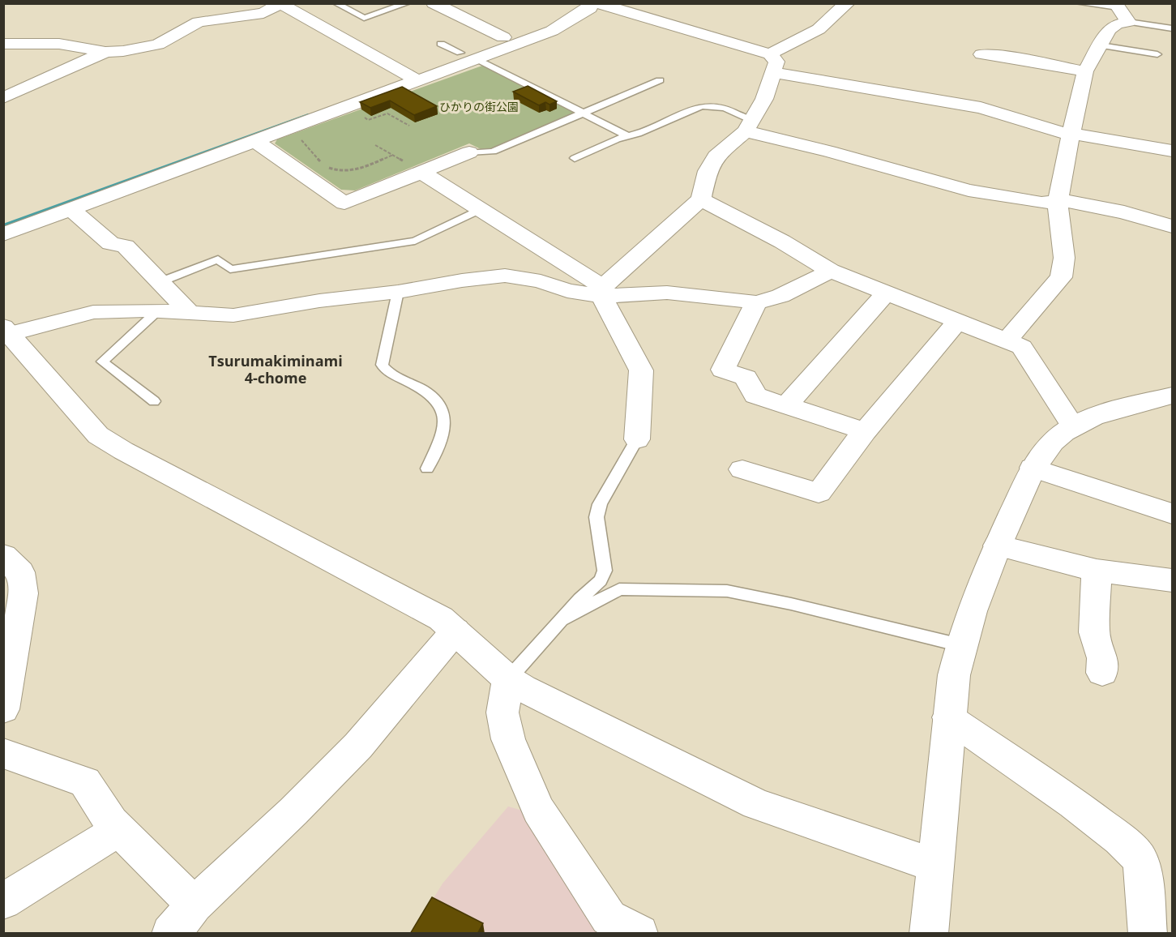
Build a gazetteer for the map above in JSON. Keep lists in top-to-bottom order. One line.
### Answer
{"districts":["Tsurumakiminami 4-chome"],"parks":["ひかりの街公園"]}
